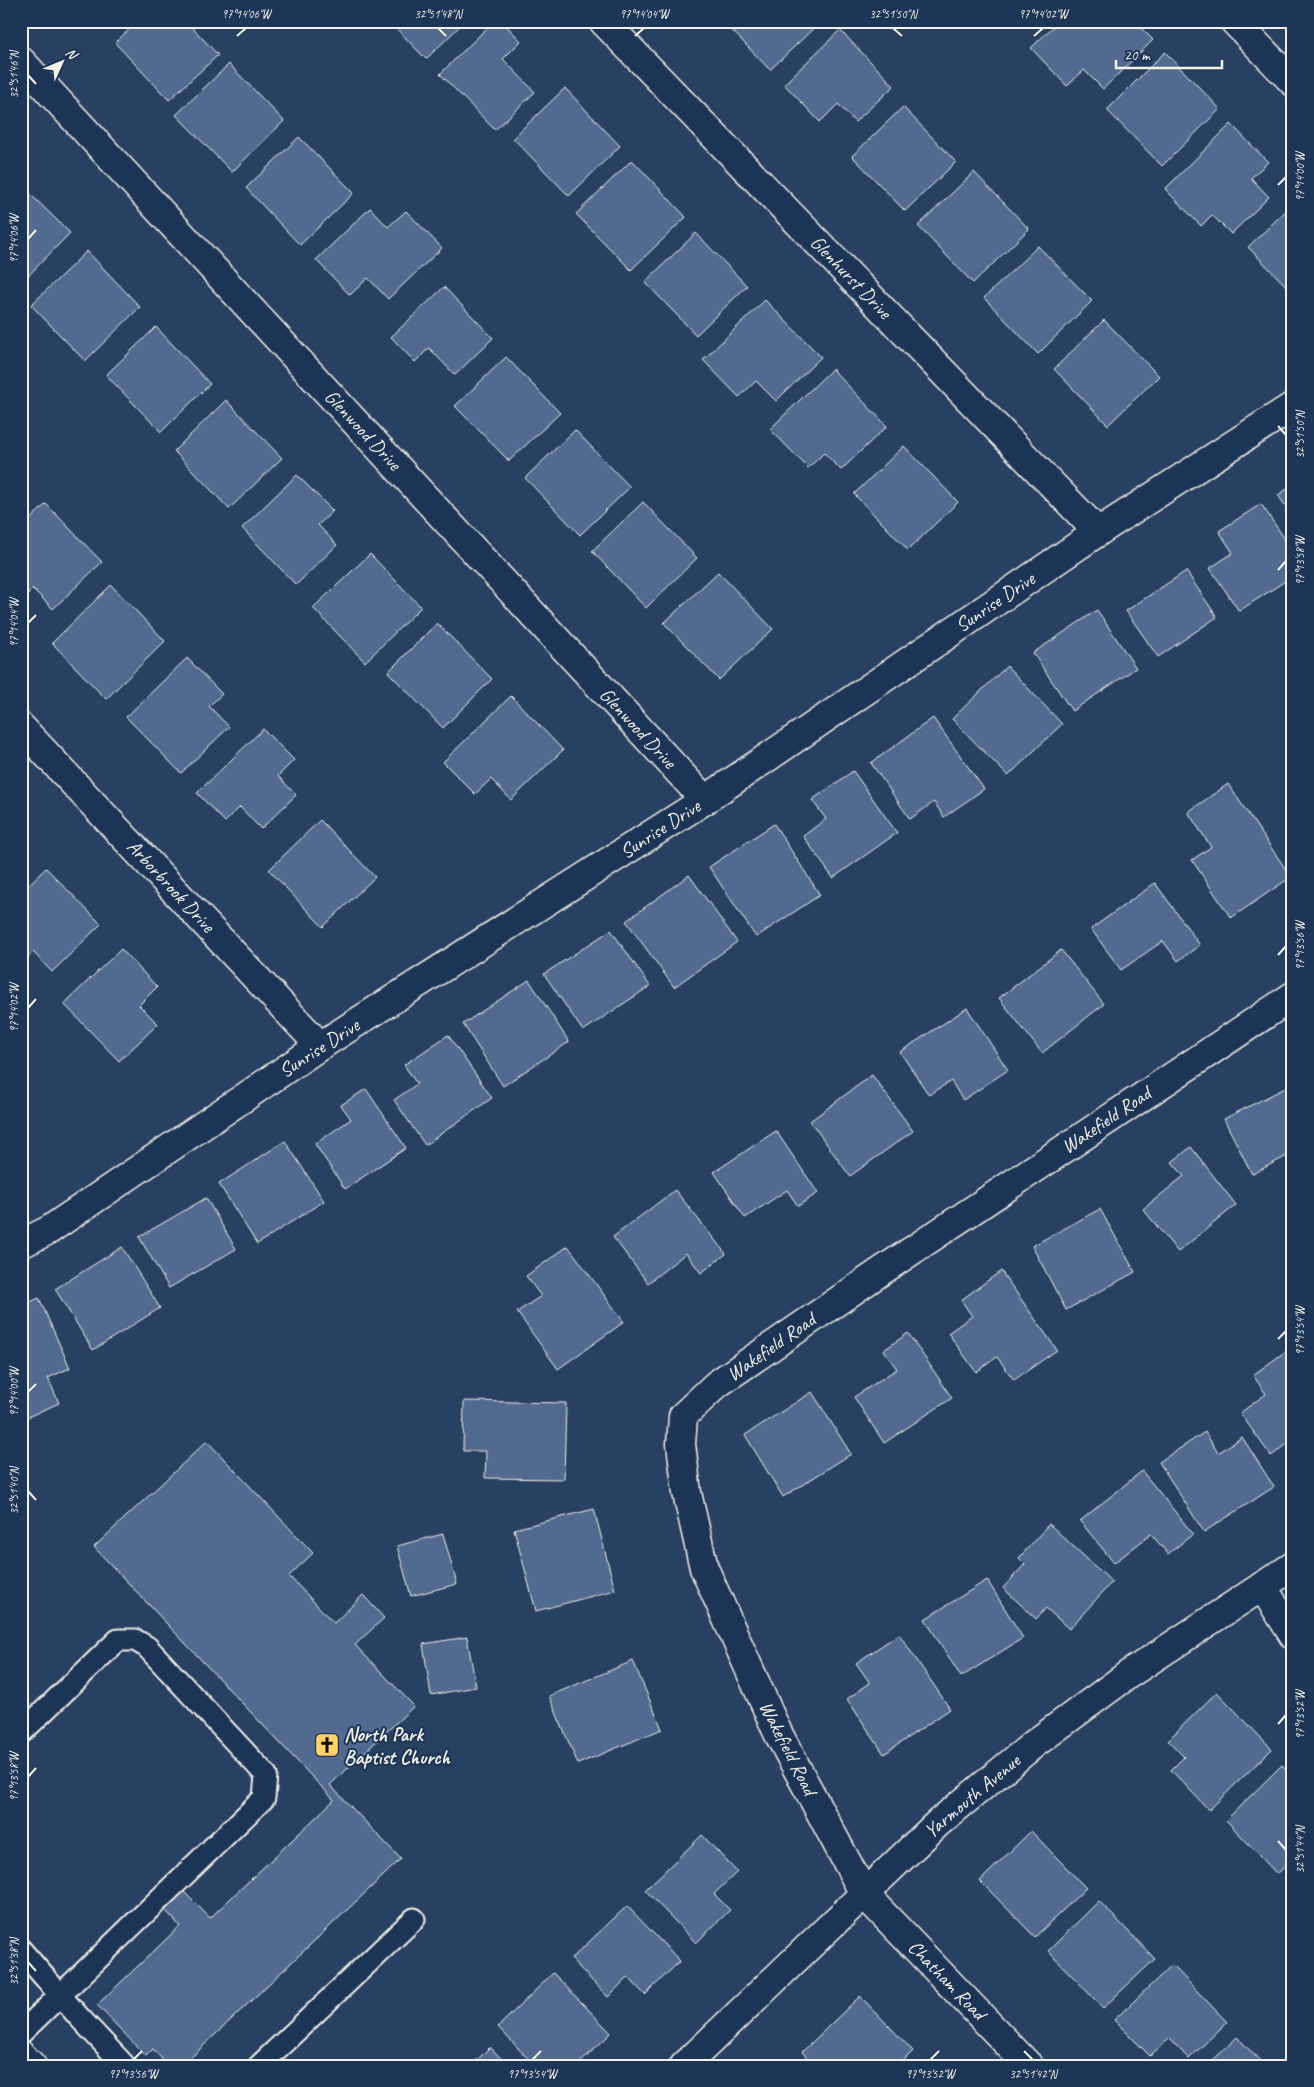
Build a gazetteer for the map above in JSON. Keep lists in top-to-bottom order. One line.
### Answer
{"streets":{"street":["Glenhurst Drive","Glenwood Drive","Sunrise Drive","Arborbrook Drive","Wakefield Road","Yarmouth Avenue","Chatham Road"]},"crossings":[["Glenhurst Drive","Sunrise Drive"],["Glenwood Drive","Sunrise Drive"],["Sunrise Drive","Arborbrook Drive"],["Wakefield Road","Yarmouth Avenue"],["Wakefield Road","Chatham Road"],["Yarmouth Avenue","Chatham Road"]],"places":{"church":["North Park Baptist Church"]},"scale_bar":"20 m","north":"top right","coordinates":["97°14'06\"W","32°51'48\"N","97°14'04\"W","32°51'50\"N","97°14'02\"W","32°51'46\"N","97°14'00\"W","97°13'58\"W","97°13'56\"W","97°13'54\"W","32°51'40\"N","97°13'52\"W","32°51'44\"N","32°51'38\"N","32°51'42\"N"]}
